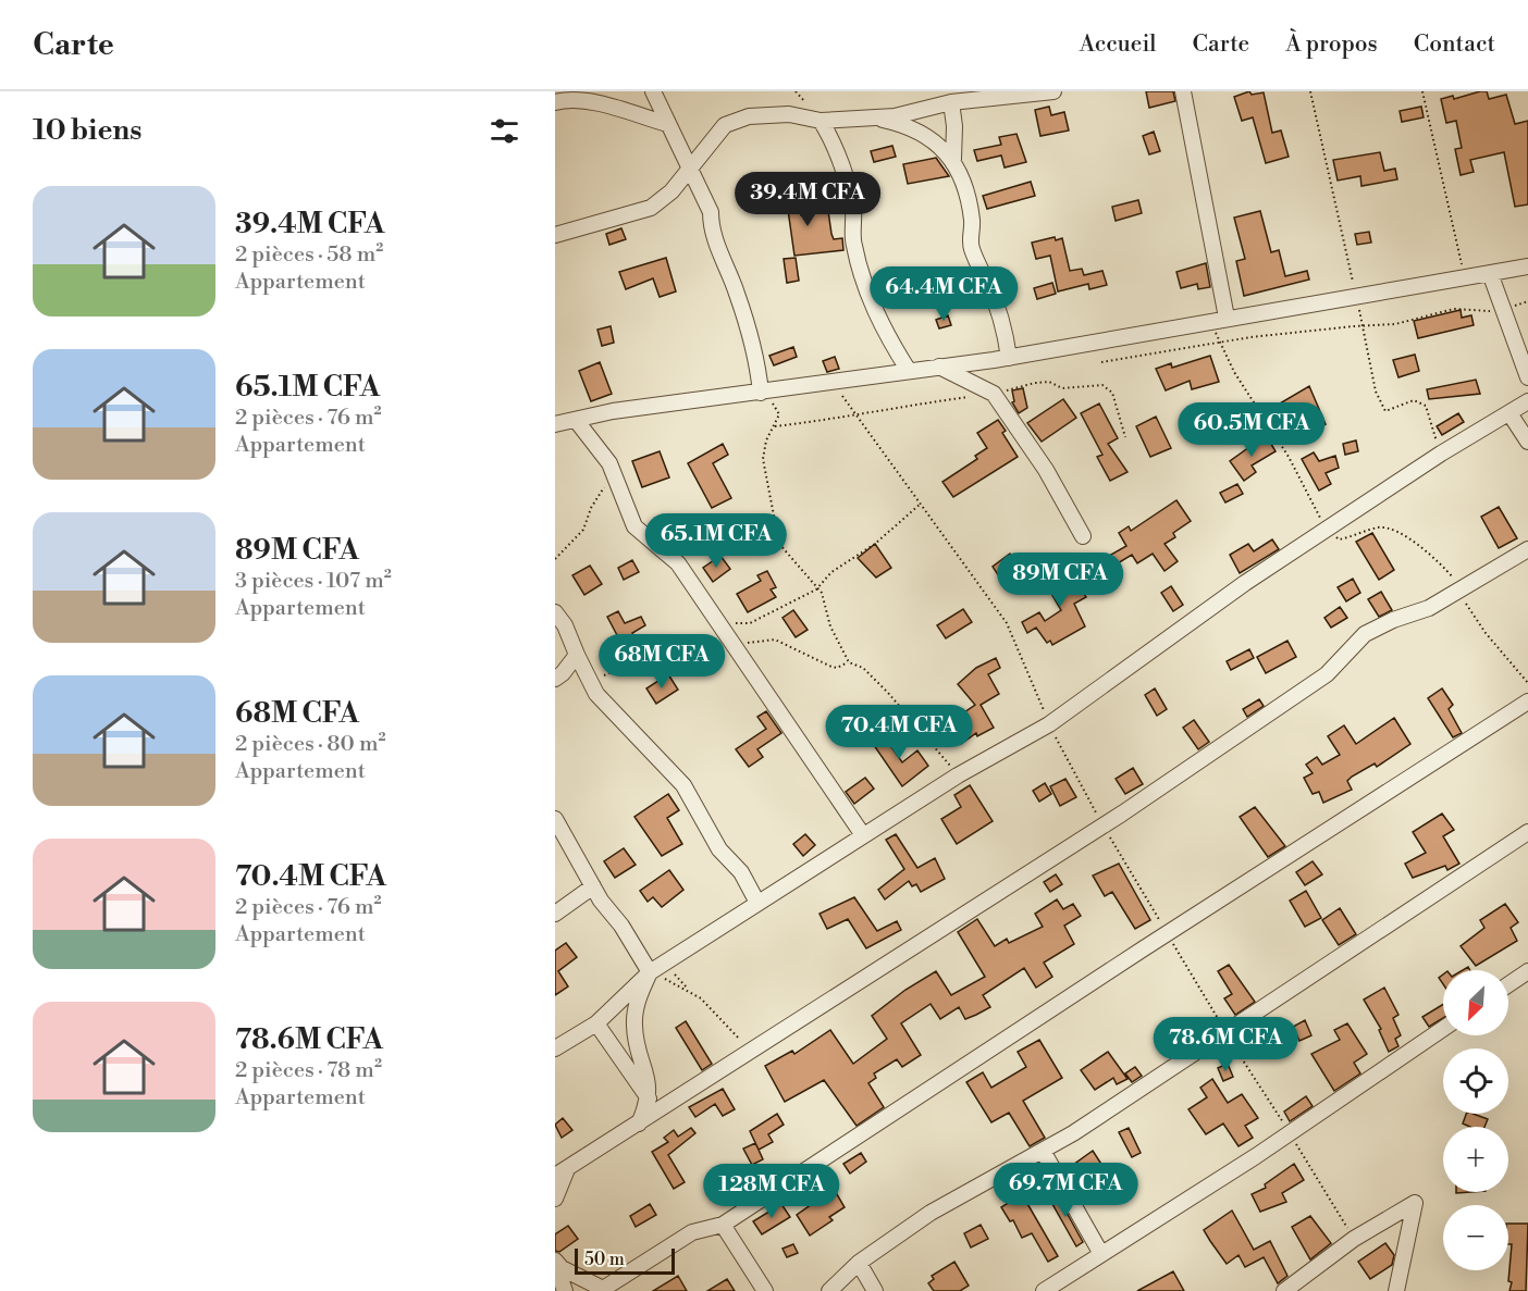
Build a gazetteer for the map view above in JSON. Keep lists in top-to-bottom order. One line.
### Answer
{"scale_bar":"50 m","north":"bottom left","page":{"header":"Carte","nav":["Accueil","Carte","À propos","Contact"],"heading":"10 biens","list":[{"name":"39.4M CFA","note":"2 pièces · 58 m² · Appartement"},{"name":"65.1M CFA","note":"2 pièces · 76 m² · Appartement"},{"name":"89M CFA","note":"3 pièces · 107 m² · Appartement"},{"name":"68M CFA","note":"2 pièces · 80 m² · Appartement"},{"name":"70.4M CFA","note":"2 pièces · 76 m² · Appartement"},{"name":"78.6M CFA","note":"2 pièces · 78 m² · Appartement"}],"price":["39.4M CFA","64.4M CFA","60.5M CFA","65.1M CFA","89M CFA","68M CFA","70.4M CFA","78.6M CFA","69.7M CFA","128M CFA"],"map_buttons":["+","−"],"scale":"50 m"}}
